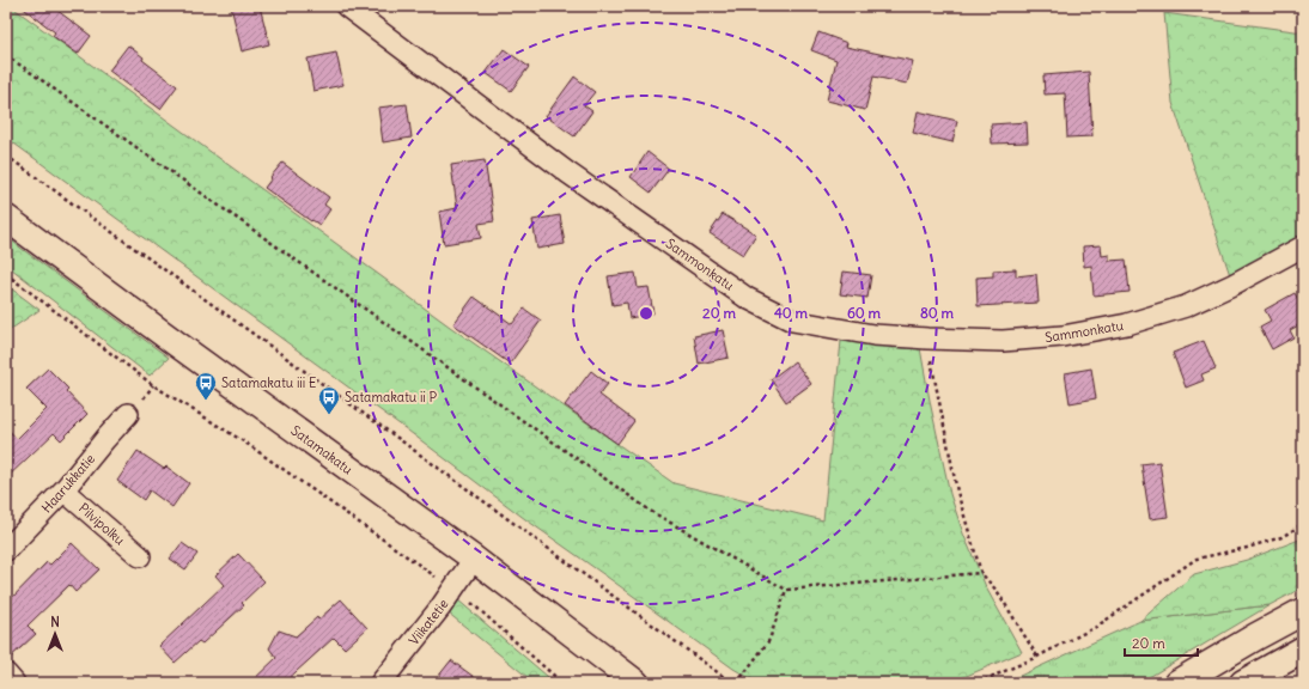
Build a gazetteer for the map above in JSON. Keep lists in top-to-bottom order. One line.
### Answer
{"streets":{"street":["Sammonkatu","Satamakatu","Haarukkatie","Pilvipolku","Viikatetie"]},"crossings":[["Satamakatu","Viikatetie"],["Haarukkatie","Pilvipolku"]],"places":{"bus stop":["Satamakatu iii E","Satamakatu ii P"]},"scale_bar":"20 m","north":"top","rings":["20 m","40 m","60 m","80 m"]}
